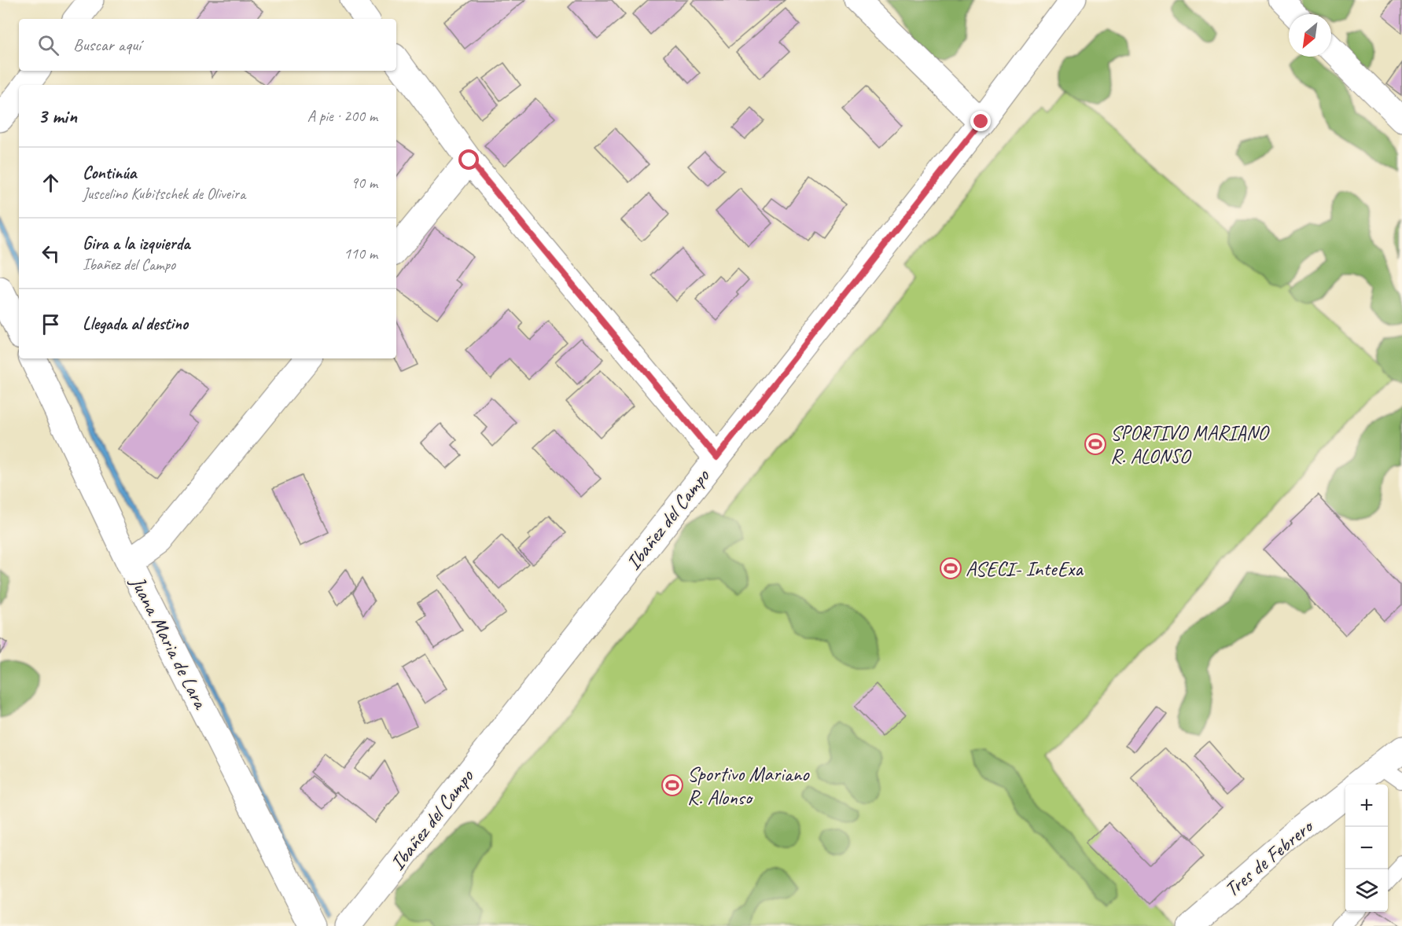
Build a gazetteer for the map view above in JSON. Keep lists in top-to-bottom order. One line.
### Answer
{"streets":{"street":["Ibañez del Campo","Juana Maria de Lara","Tres de Febrero"]},"places":{"sports":["SPORTIVO MARIANO R. ALONSO","ASECI- InteExa","Sportivo Mariano R. Alonso"]},"north":"bottom left","page":{"search":"Buscar aquí","heading":["3 min","A pie · 200 m"],"list":[["Continúa","Juscelino Kubitschek de Oliveira","90 m"],["Gira a la izquierda","Ibañez del Campo","110 m"],"Llegada al destino"],"map_buttons":["+","−"]}}
